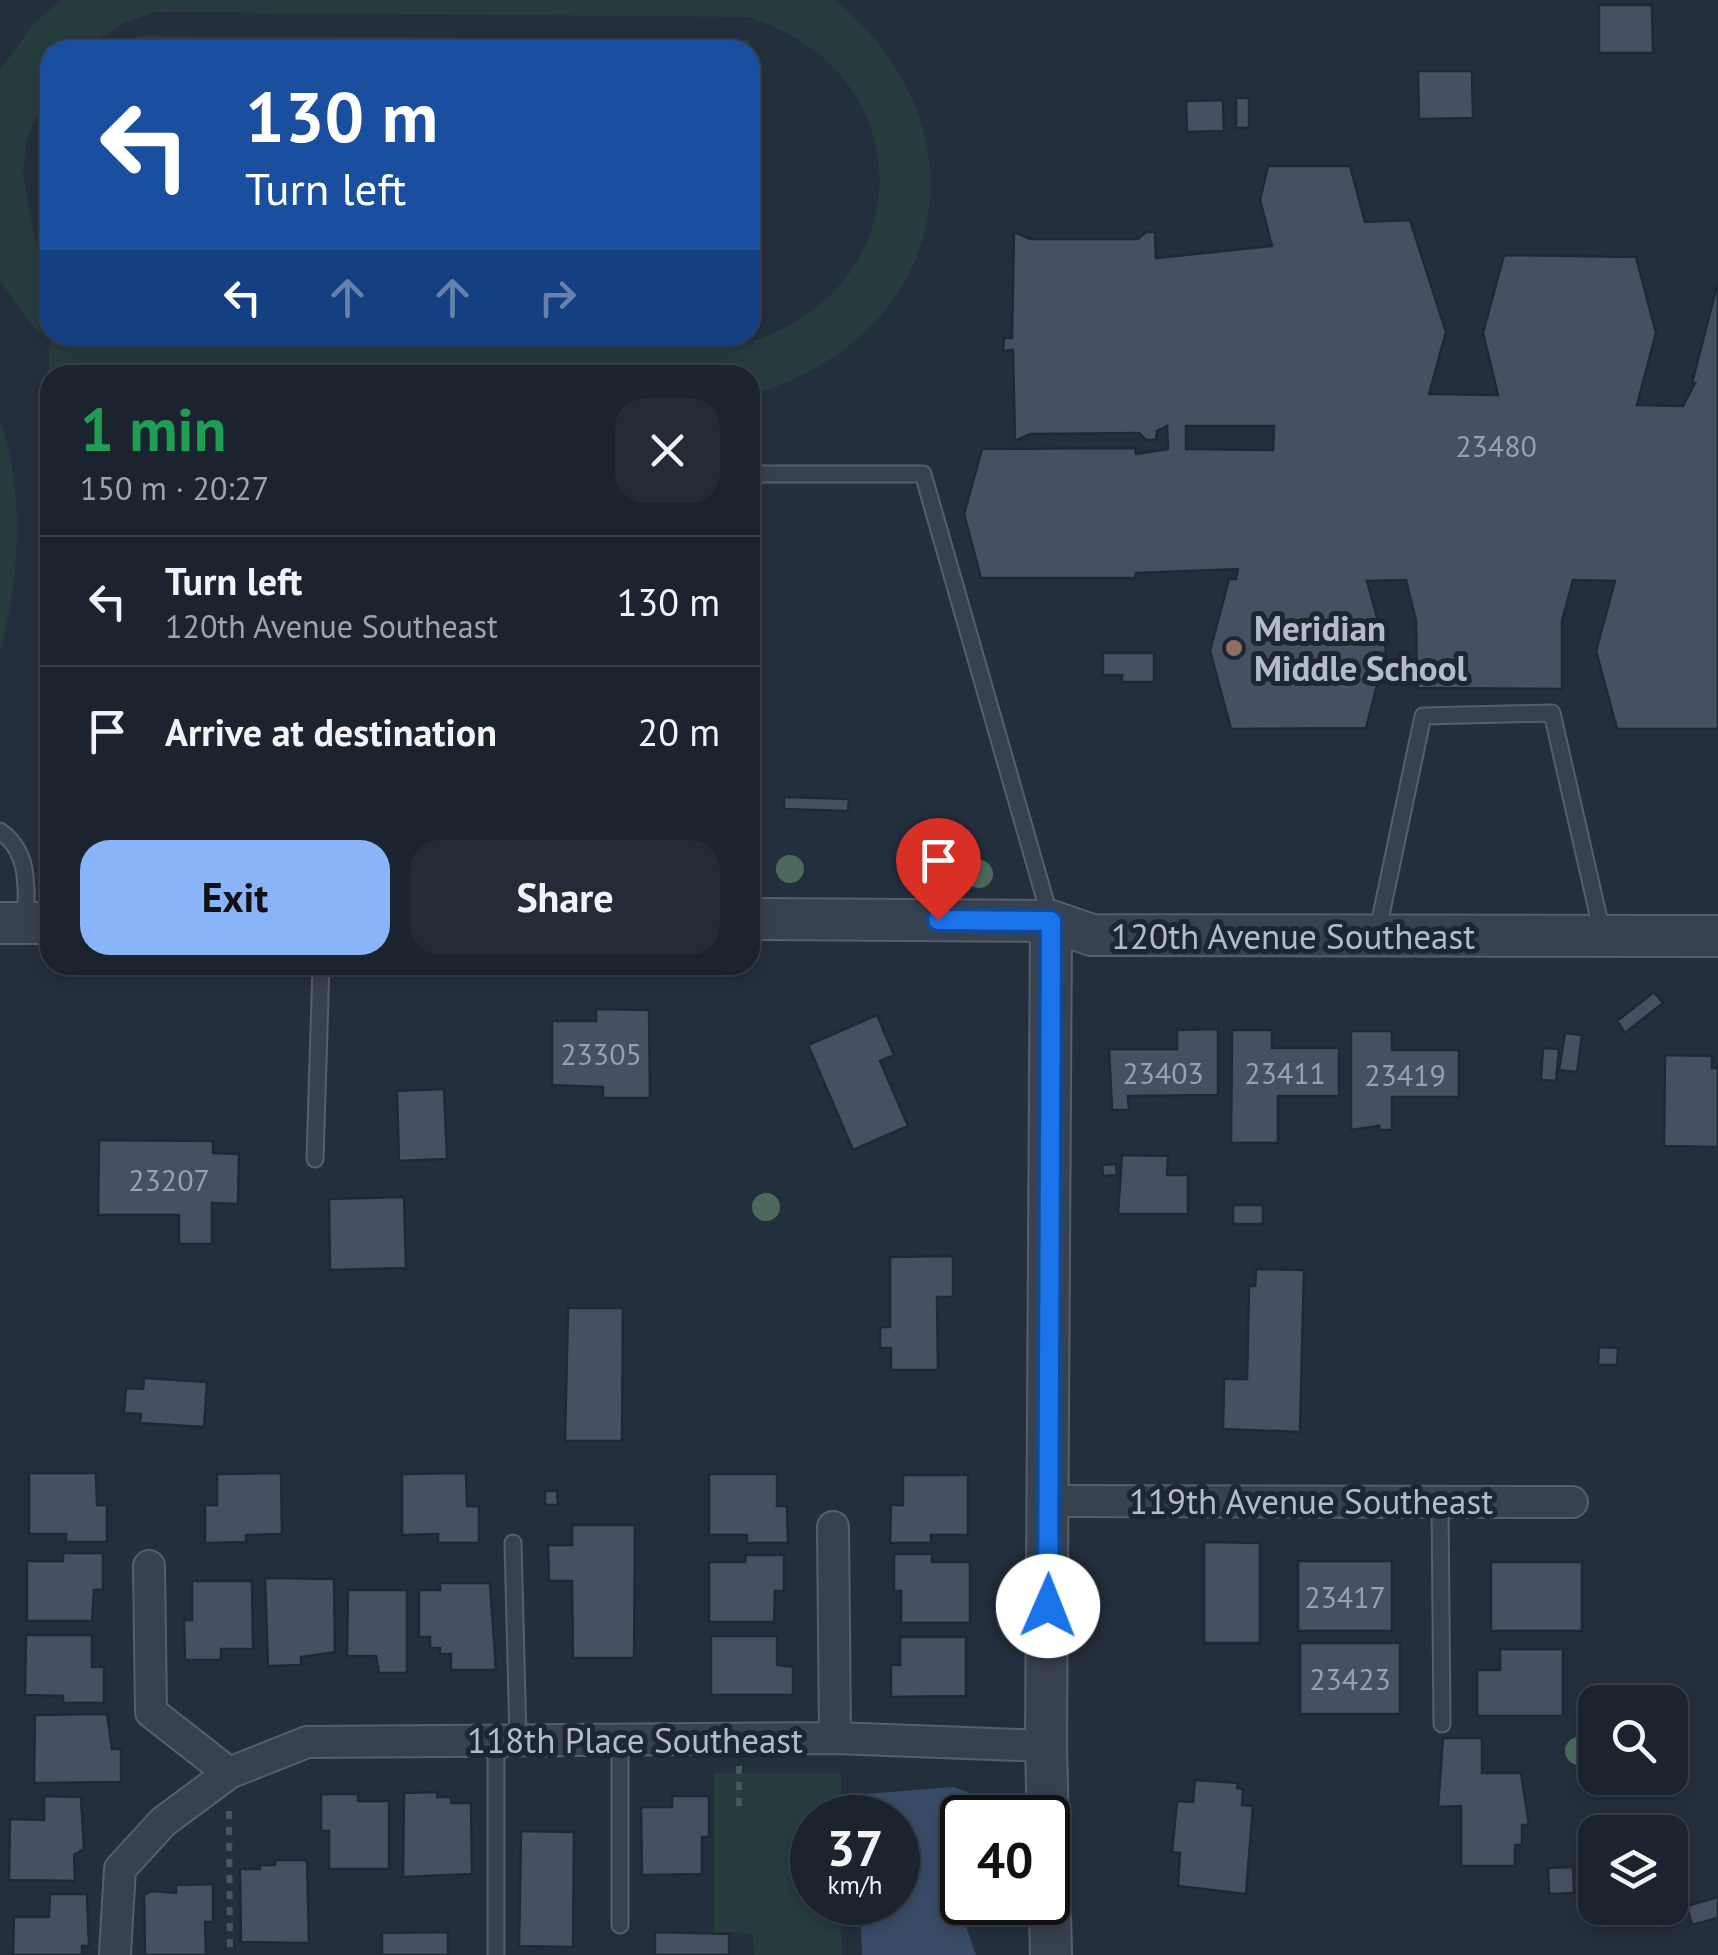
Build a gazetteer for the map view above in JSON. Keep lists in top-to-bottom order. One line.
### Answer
{"streets":{"street":["120th Avenue Southeast","119th Avenue Southeast","118th Place Southeast"]},"places":["Meridian Middle School"],"house_numbers":["23480","23305","23403","23411","23419","23207","23417","23423"],"page":{"turn":["130 m","Turn left"],"heading":["1 min","150 m · 20:27"],"list":[{"name":"Turn left","note":"120th Avenue Southeast","value":"130 m"},{"name":"Arrive at destination","value":"20 m"}],"buttons":["Exit","Share"],"speed":"37 km/h","limit":"40"}}
